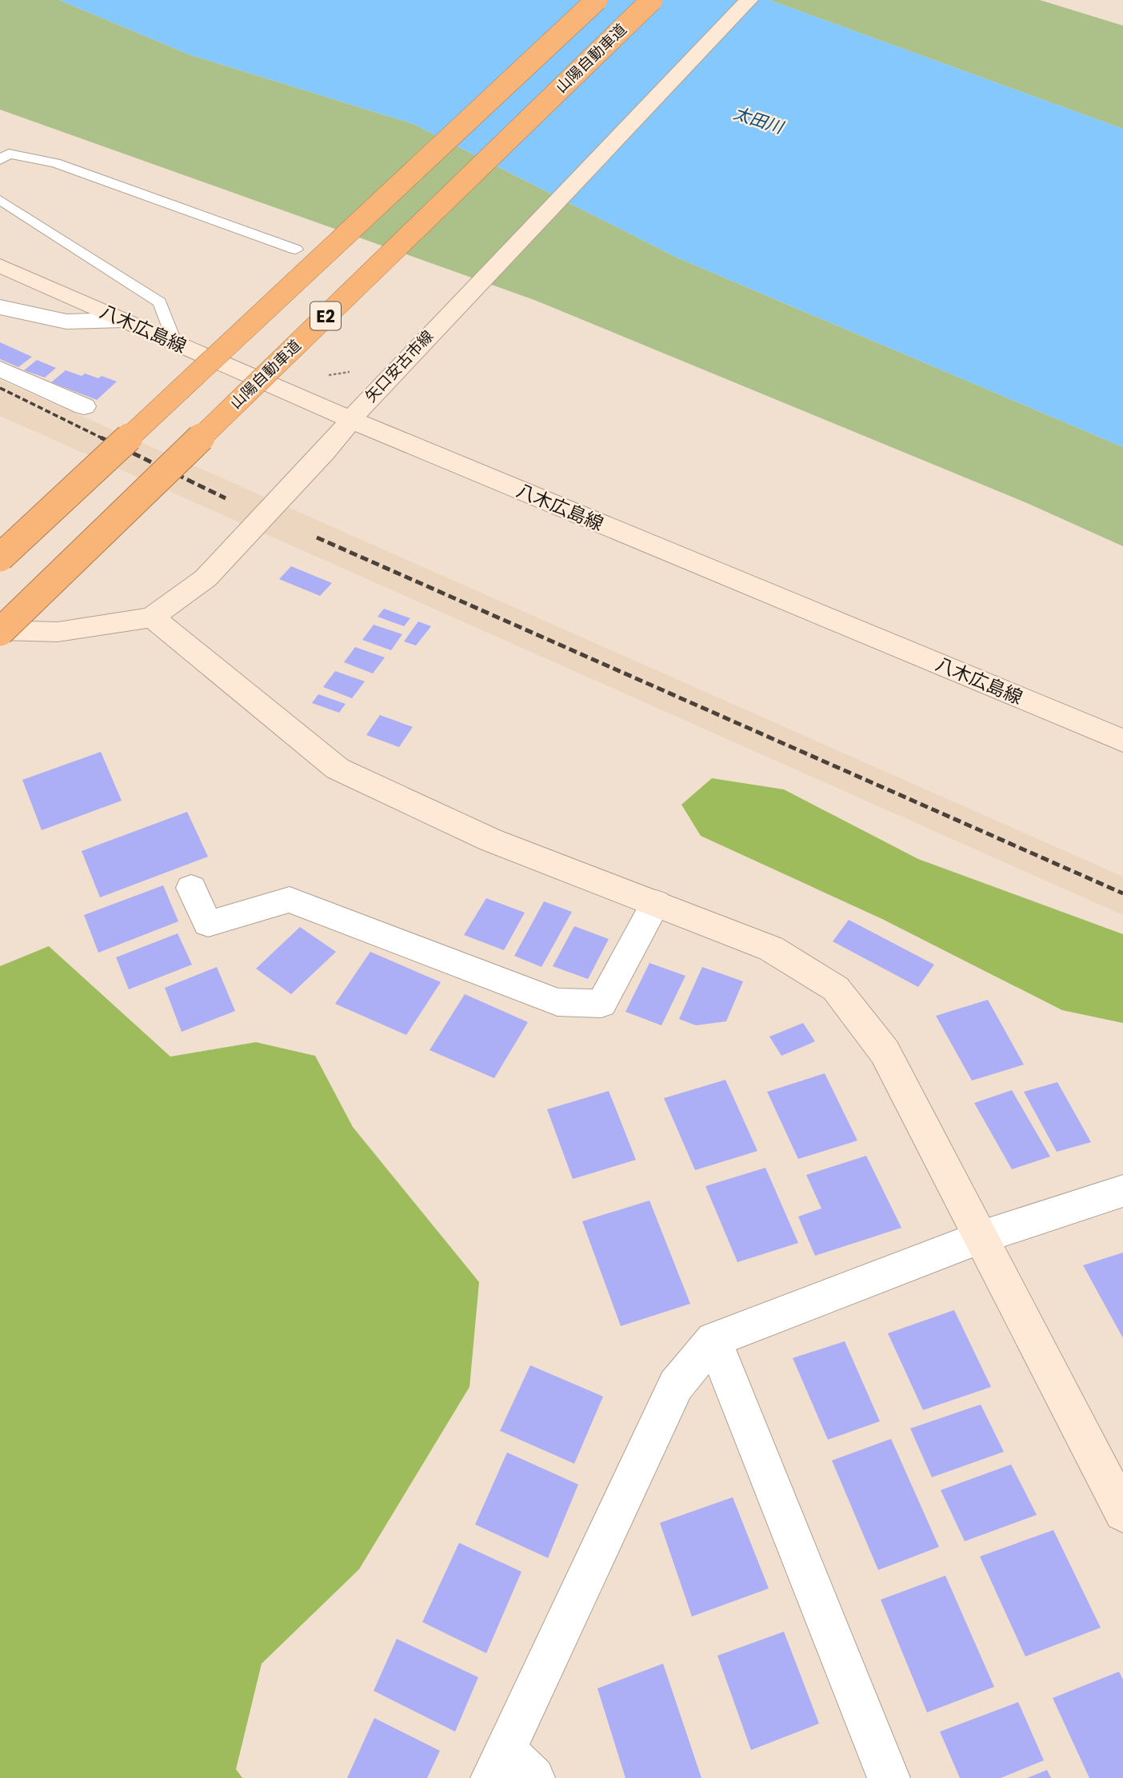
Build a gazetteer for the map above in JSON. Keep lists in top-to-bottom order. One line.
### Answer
{"streets":{"highway":["山陽自動車道","E2"],"main road":["八木広島線","矢口安古市線"]},"crossings":[["山陽自動車道","矢口安古市線"],["八木広島線","矢口安古市線"]],"water":["太田川"]}
